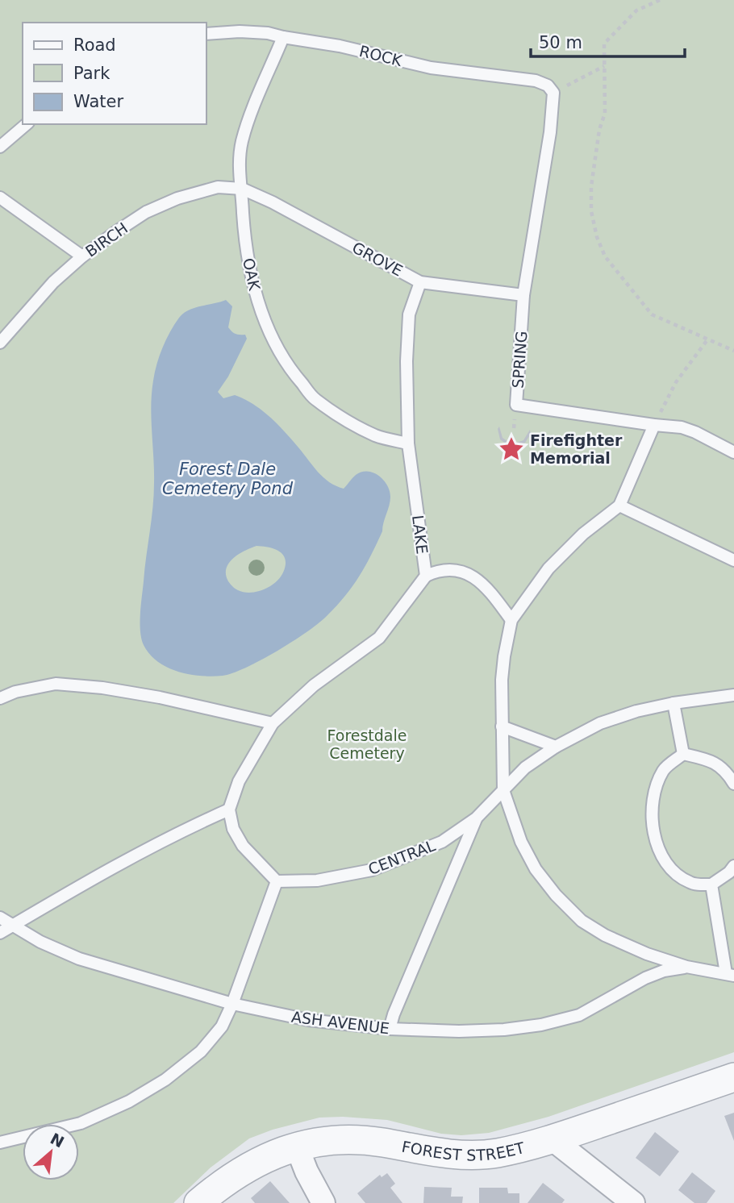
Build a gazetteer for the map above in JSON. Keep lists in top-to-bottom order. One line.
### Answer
{"streets":{"street":["FOREST STREET"],"lane":["ROCK","BIRCH","GROVE","OAK","SPRING","LAKE","CENTRAL","ASH AVENUE"]},"crossings":[["ROCK","OAK"],["ROCK","SPRING"],["BIRCH","GROVE"],["BIRCH","OAK"],["GROVE","OAK"],["GROVE","SPRING"],["GROVE","LAKE"],["OAK","LAKE"]],"water":["Forest Dale Cemetery Pond"],"parks":["Forestdale Cemetery"],"places":{"place":["Firefighter Memorial"]},"legend":["Road","Park","Water"],"scale_bar":"50 m","north":"top right"}
